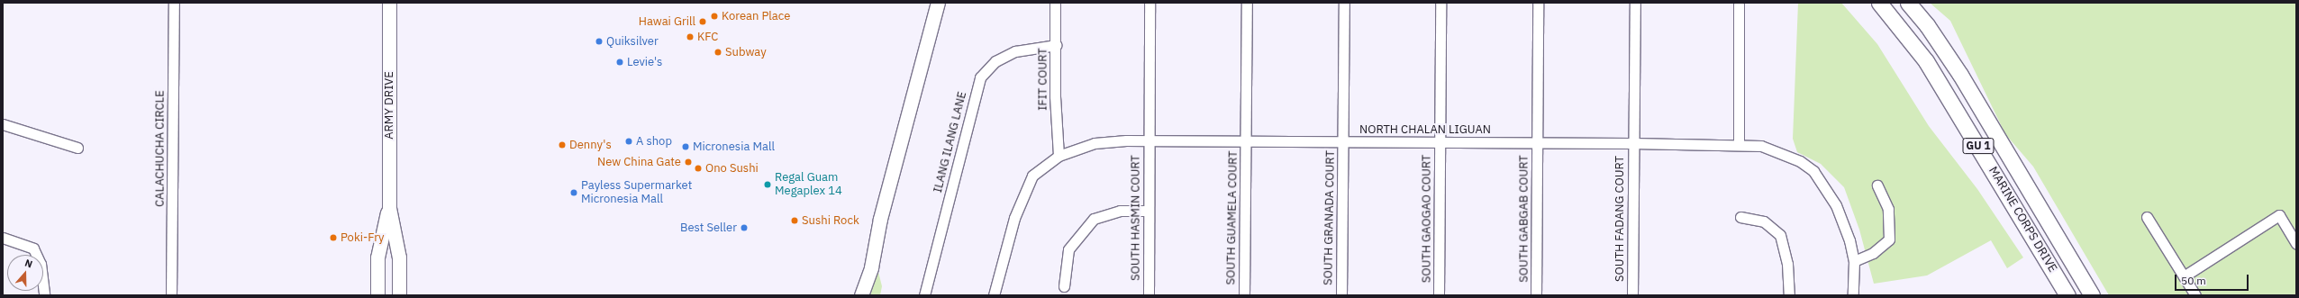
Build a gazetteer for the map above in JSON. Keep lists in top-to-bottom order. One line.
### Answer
{"streets":{"main road":["ARMY DRIVE","GU 1","MARINE CORPS DRIVE"],"street":["IFIT COURT","NORTH CHALAN LIGUAN","ILANG ILANG LANE","CALACHUCHA CIRCLE","SOUTH HASMIN COURT","SOUTH GUAMELA COURT","SOUTH GRANADA COURT","SOUTH GAOGAO COURT","SOUTH GABGAB COURT","SOUTH FADANG COURT"]},"crossings":[["IFIT COURT","NORTH CHALAN LIGUAN"],["IFIT COURT","ILANG ILANG LANE"],["NORTH CHALAN LIGUAN","SOUTH HASMIN COURT"],["NORTH CHALAN LIGUAN","SOUTH GUAMELA COURT"],["NORTH CHALAN LIGUAN","SOUTH GRANADA COURT"],["NORTH CHALAN LIGUAN","SOUTH GAOGAO COURT"],["NORTH CHALAN LIGUAN","SOUTH GABGAB COURT"],["NORTH CHALAN LIGUAN","SOUTH FADANG COURT"]],"places":["Korean Place","Hawai Grill","KFC","Quiksilver","Subway","Levie's","A shop","Denny's","Micronesia Mall","New China Gate","Ono Sushi","Regal Guam Megaplex 14","Payless Supermarket Micronesia Mall","Sushi Rock","Best Seller","Poki-Fry"],"scale_bar":"50 m","north":"top"}
